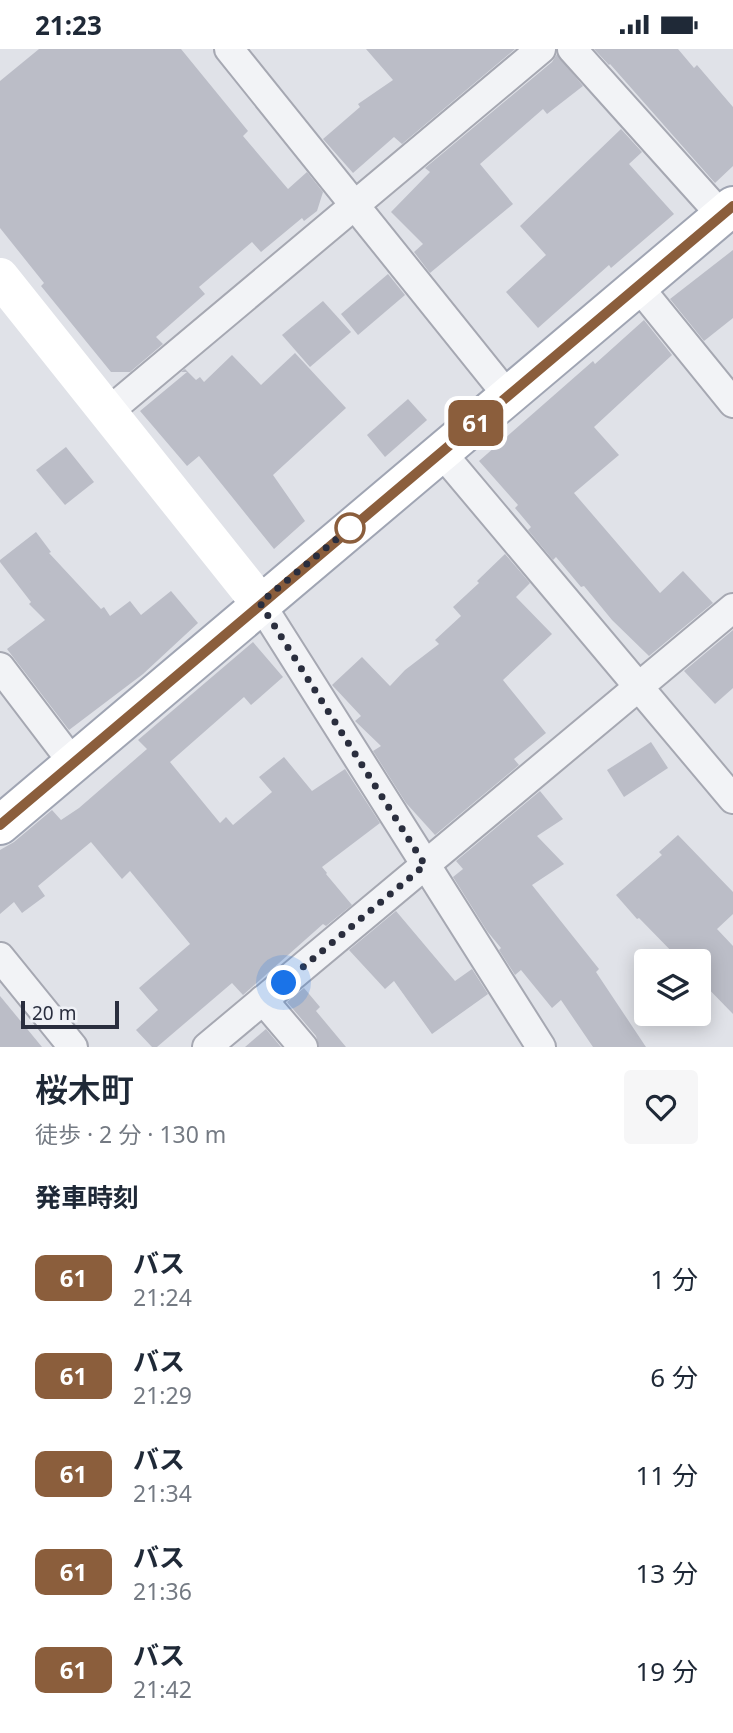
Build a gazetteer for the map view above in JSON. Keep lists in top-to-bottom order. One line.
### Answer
{"lines":["bus line 61"],"scale_bar":"20 m","page":{"status":"21:23","on_map":"61","scale":"20 m","heading":[["桜木町","徒歩 · 2 分 · 130 m"],"発車時刻"],"list":[{"mark":"61","name":"バス","note":"21:24","value":"1 分"},{"mark":"61","name":"バス","note":"21:29","value":"6 分"},{"mark":"61","name":"バス","note":"21:34","value":"11 分"},{"mark":"61","name":"バス","note":"21:36","value":"13 分"},{"mark":"61","name":"バス","note":"21:42","value":"19 分"}]}}
